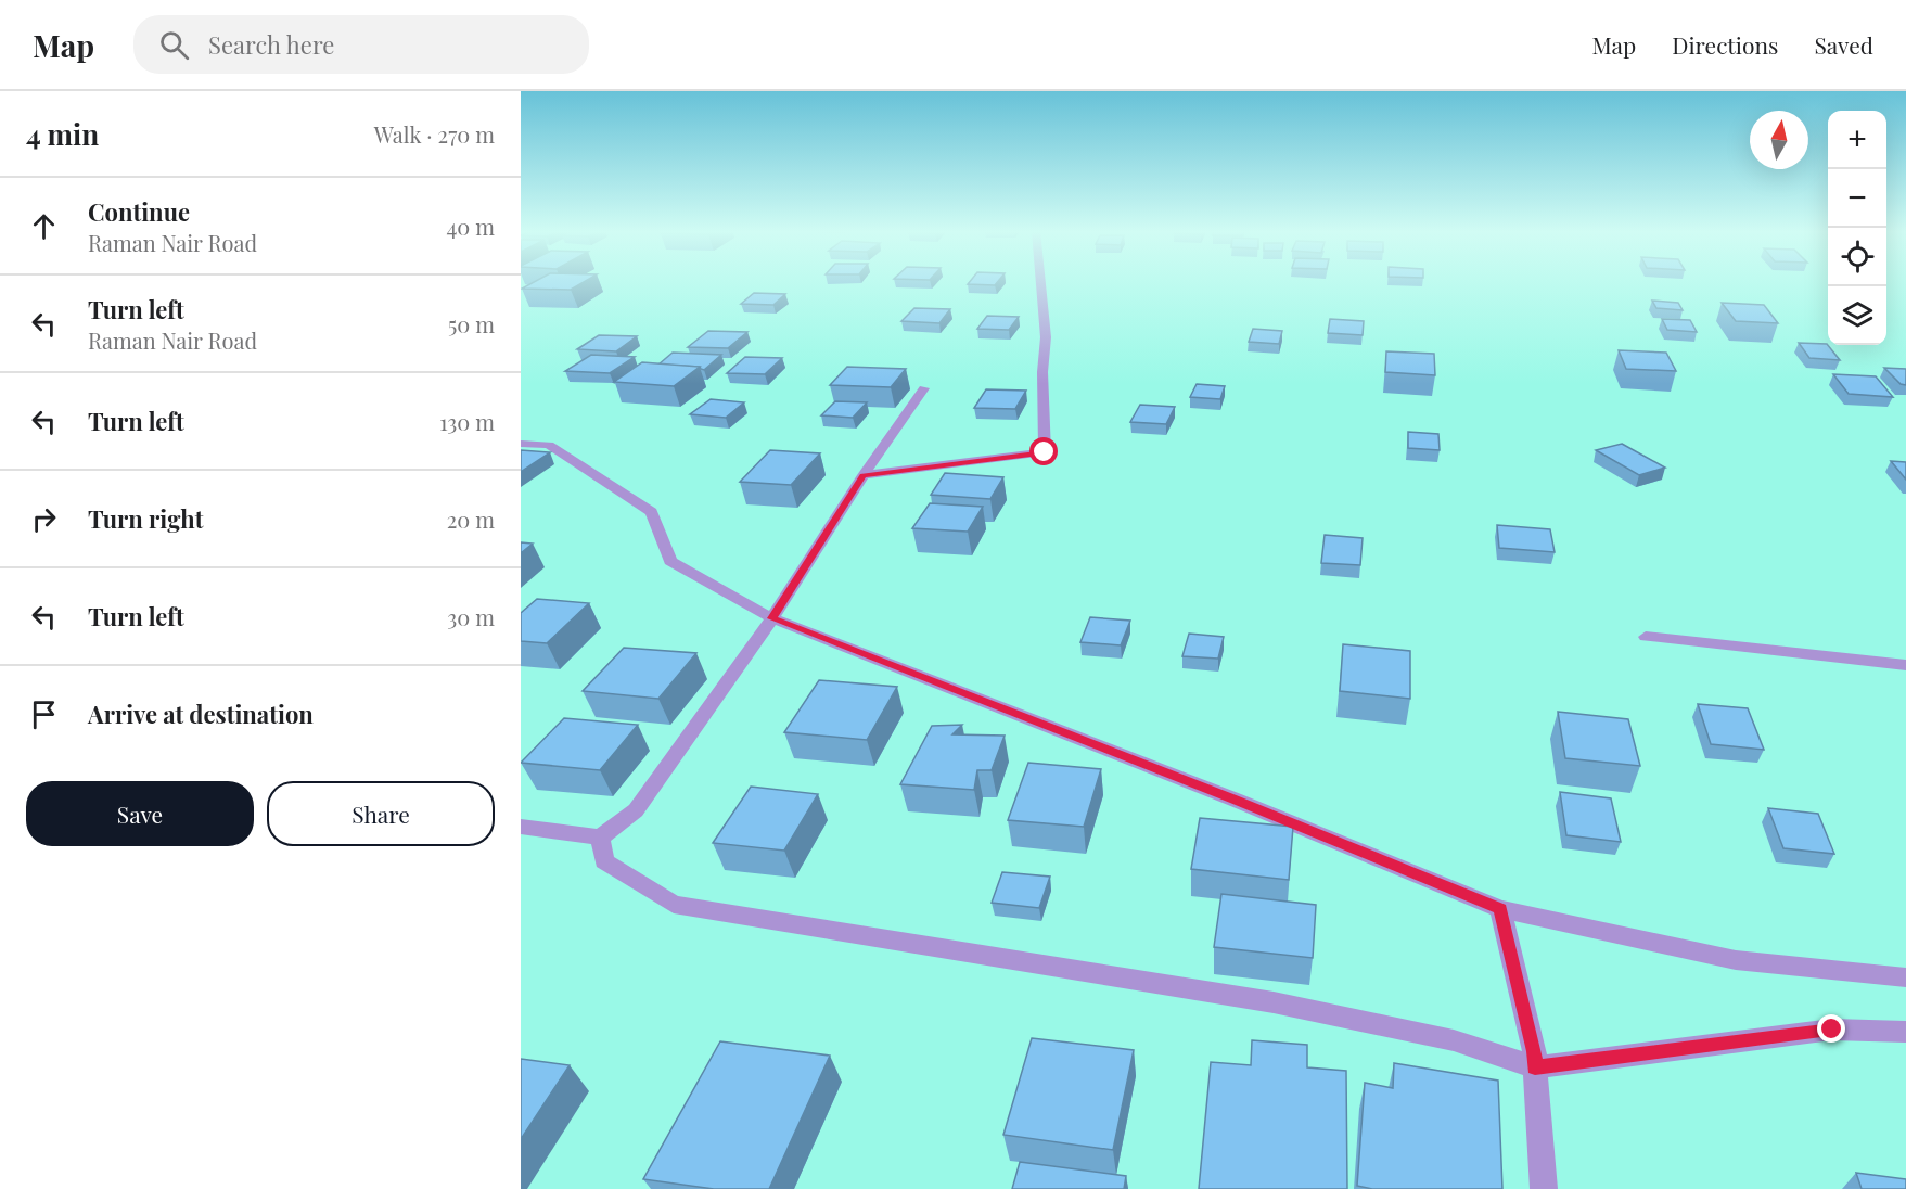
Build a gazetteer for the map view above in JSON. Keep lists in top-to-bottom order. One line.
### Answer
{"north":"top","page":{"header":"Map","search":"Search here","nav":["Map","Directions","Saved"],"heading":["4 min","Walk · 270 m"],"map_buttons":["+","−"],"list":[["Continue","Raman Nair Road","40 m"],["Turn left","Raman Nair Road","50 m"],["Turn left","130 m"],["Turn right","20 m"],["Turn left","30 m"],"Arrive at destination"],"buttons":["Save","Share"]}}
